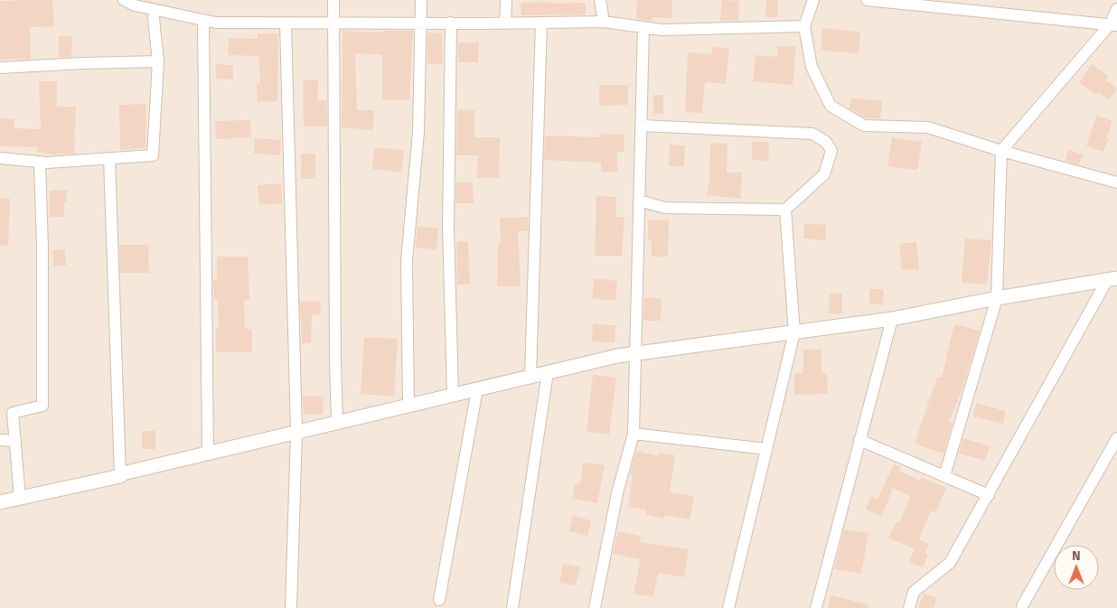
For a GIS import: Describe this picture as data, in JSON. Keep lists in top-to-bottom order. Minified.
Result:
{"north":"top"}
